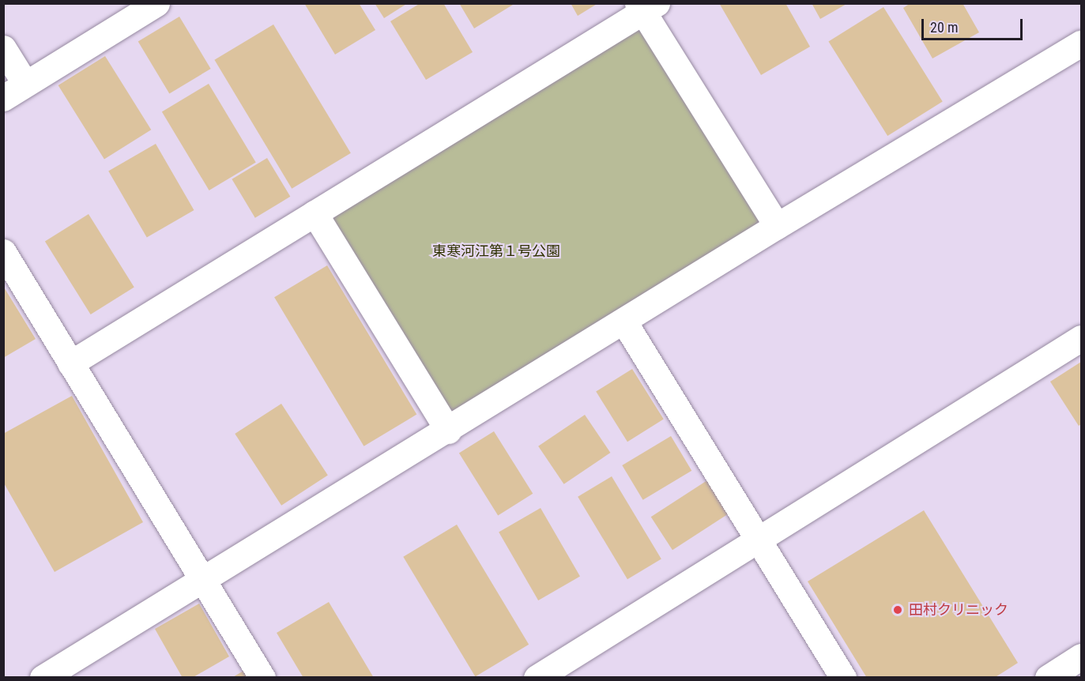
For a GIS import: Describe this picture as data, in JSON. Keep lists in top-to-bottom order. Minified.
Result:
{"parks":["東寒河江第１号公園"],"places":["田村クリニック"],"scale_bar":"20 m"}
